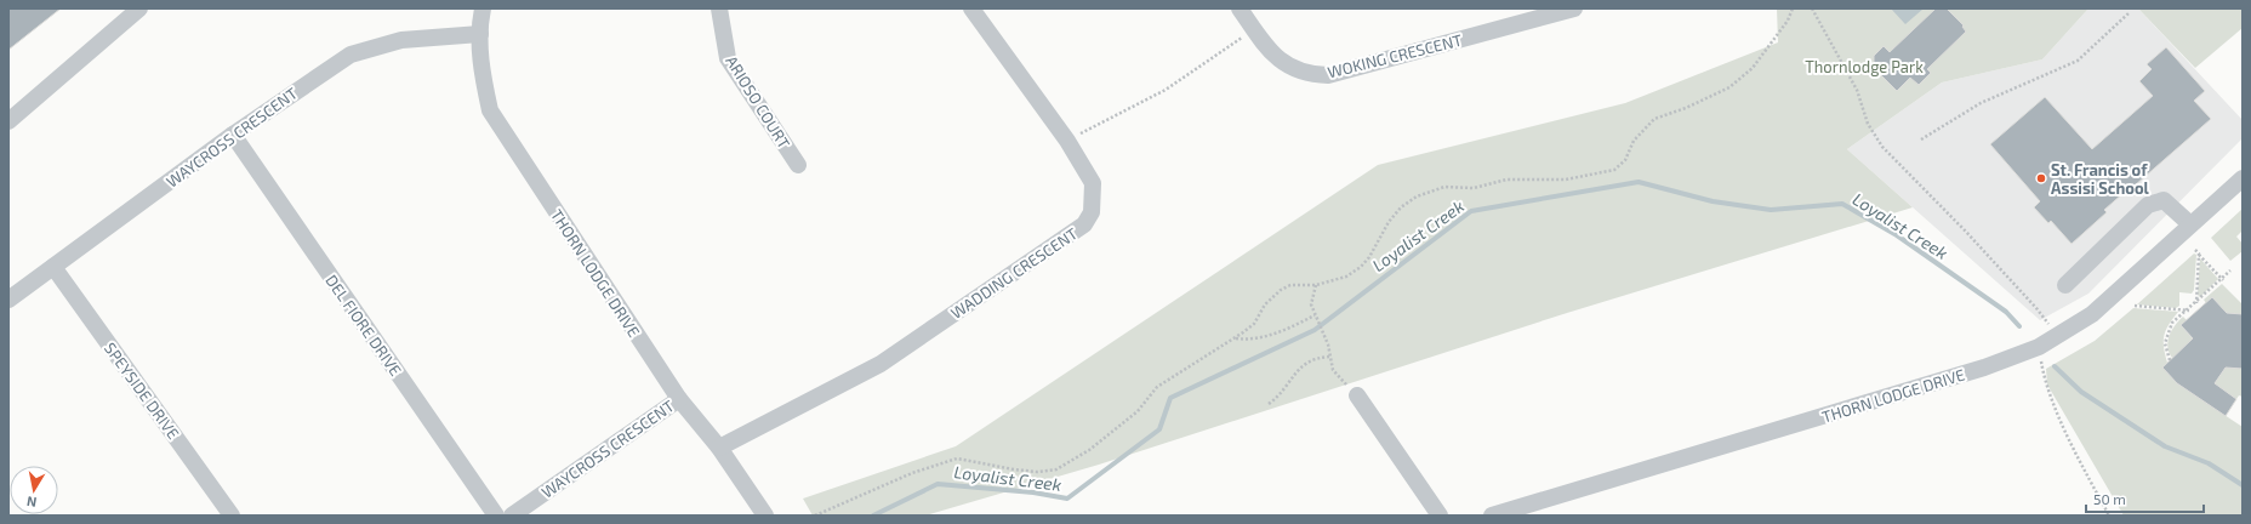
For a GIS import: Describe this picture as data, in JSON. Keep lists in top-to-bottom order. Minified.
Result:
{"streets":{"street":["WOKING CRESCENT","ARIOSO COURT","WAYCROSS CRESCENT","THORN LODGE DRIVE","WADDING CRESCENT","DEL FIORE DRIVE","SPEYSIDE DRIVE"]},"crossings":[["WAYCROSS CRESCENT","THORN LODGE DRIVE"],["WAYCROSS CRESCENT","DEL FIORE DRIVE"],["WAYCROSS CRESCENT","SPEYSIDE DRIVE"],["THORN LODGE DRIVE","WADDING CRESCENT"]],"water":["Loyalist Creek"],"parks":["Thornlodge Park"],"places":["St. Francis of Assisi School"],"scale_bar":"50 m","north":"bottom"}
